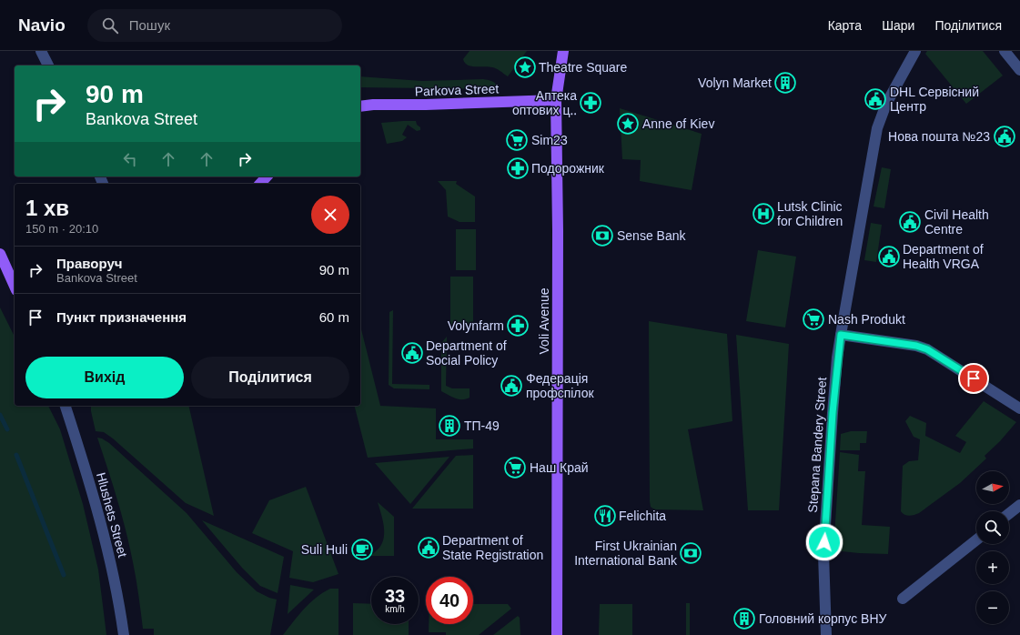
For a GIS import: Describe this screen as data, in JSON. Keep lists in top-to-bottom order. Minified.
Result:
{"streets":{"main road":["Parkova Street","Voli Avenue"],"street":["Stepana Bandery Street","Hlushets Street"]},"crossings":[["Parkova Street","Voli Avenue"]],"places":{"place":["Theatre Square","Anne of Kiev"],"building":["Volyn Market","ТП-49","Головний корпус ВНУ"],"public building":["DHL Сервісний Центр","Нова пошта №23","Civil Health Centre","Department of Health VRGA","Department of Social Policy","Федерація профспілок","Department of State Registration"],"pharmacy":["Аптека оптових ц‥","Подорожник","Volynfarm"],"supermarket":["Sim23","Nash Produkt","Наш Край"],"hospital":["Lutsk Clinic for Children"],"bank":["Sense Bank","First Ukrainian International Bank"],"restaurant":["Felichita"],"cafe":["Suli Huli"]},"north":"right","page":{"header":"Navio","search":"Пошук","nav":["Карта","Шари","Поділитися"],"turn":["90 m","Bankova Street"],"heading":["1 хв","150 m · 20:10"],"list":[{"name":"Праворуч","note":"Bankova Street","value":"90 m"},{"name":"Пункт призначення","value":"60 m"}],"buttons":["Вихід","Поділитися"],"map_buttons":["+","−"],"speed":"33 km/h","limit":"40"}}
